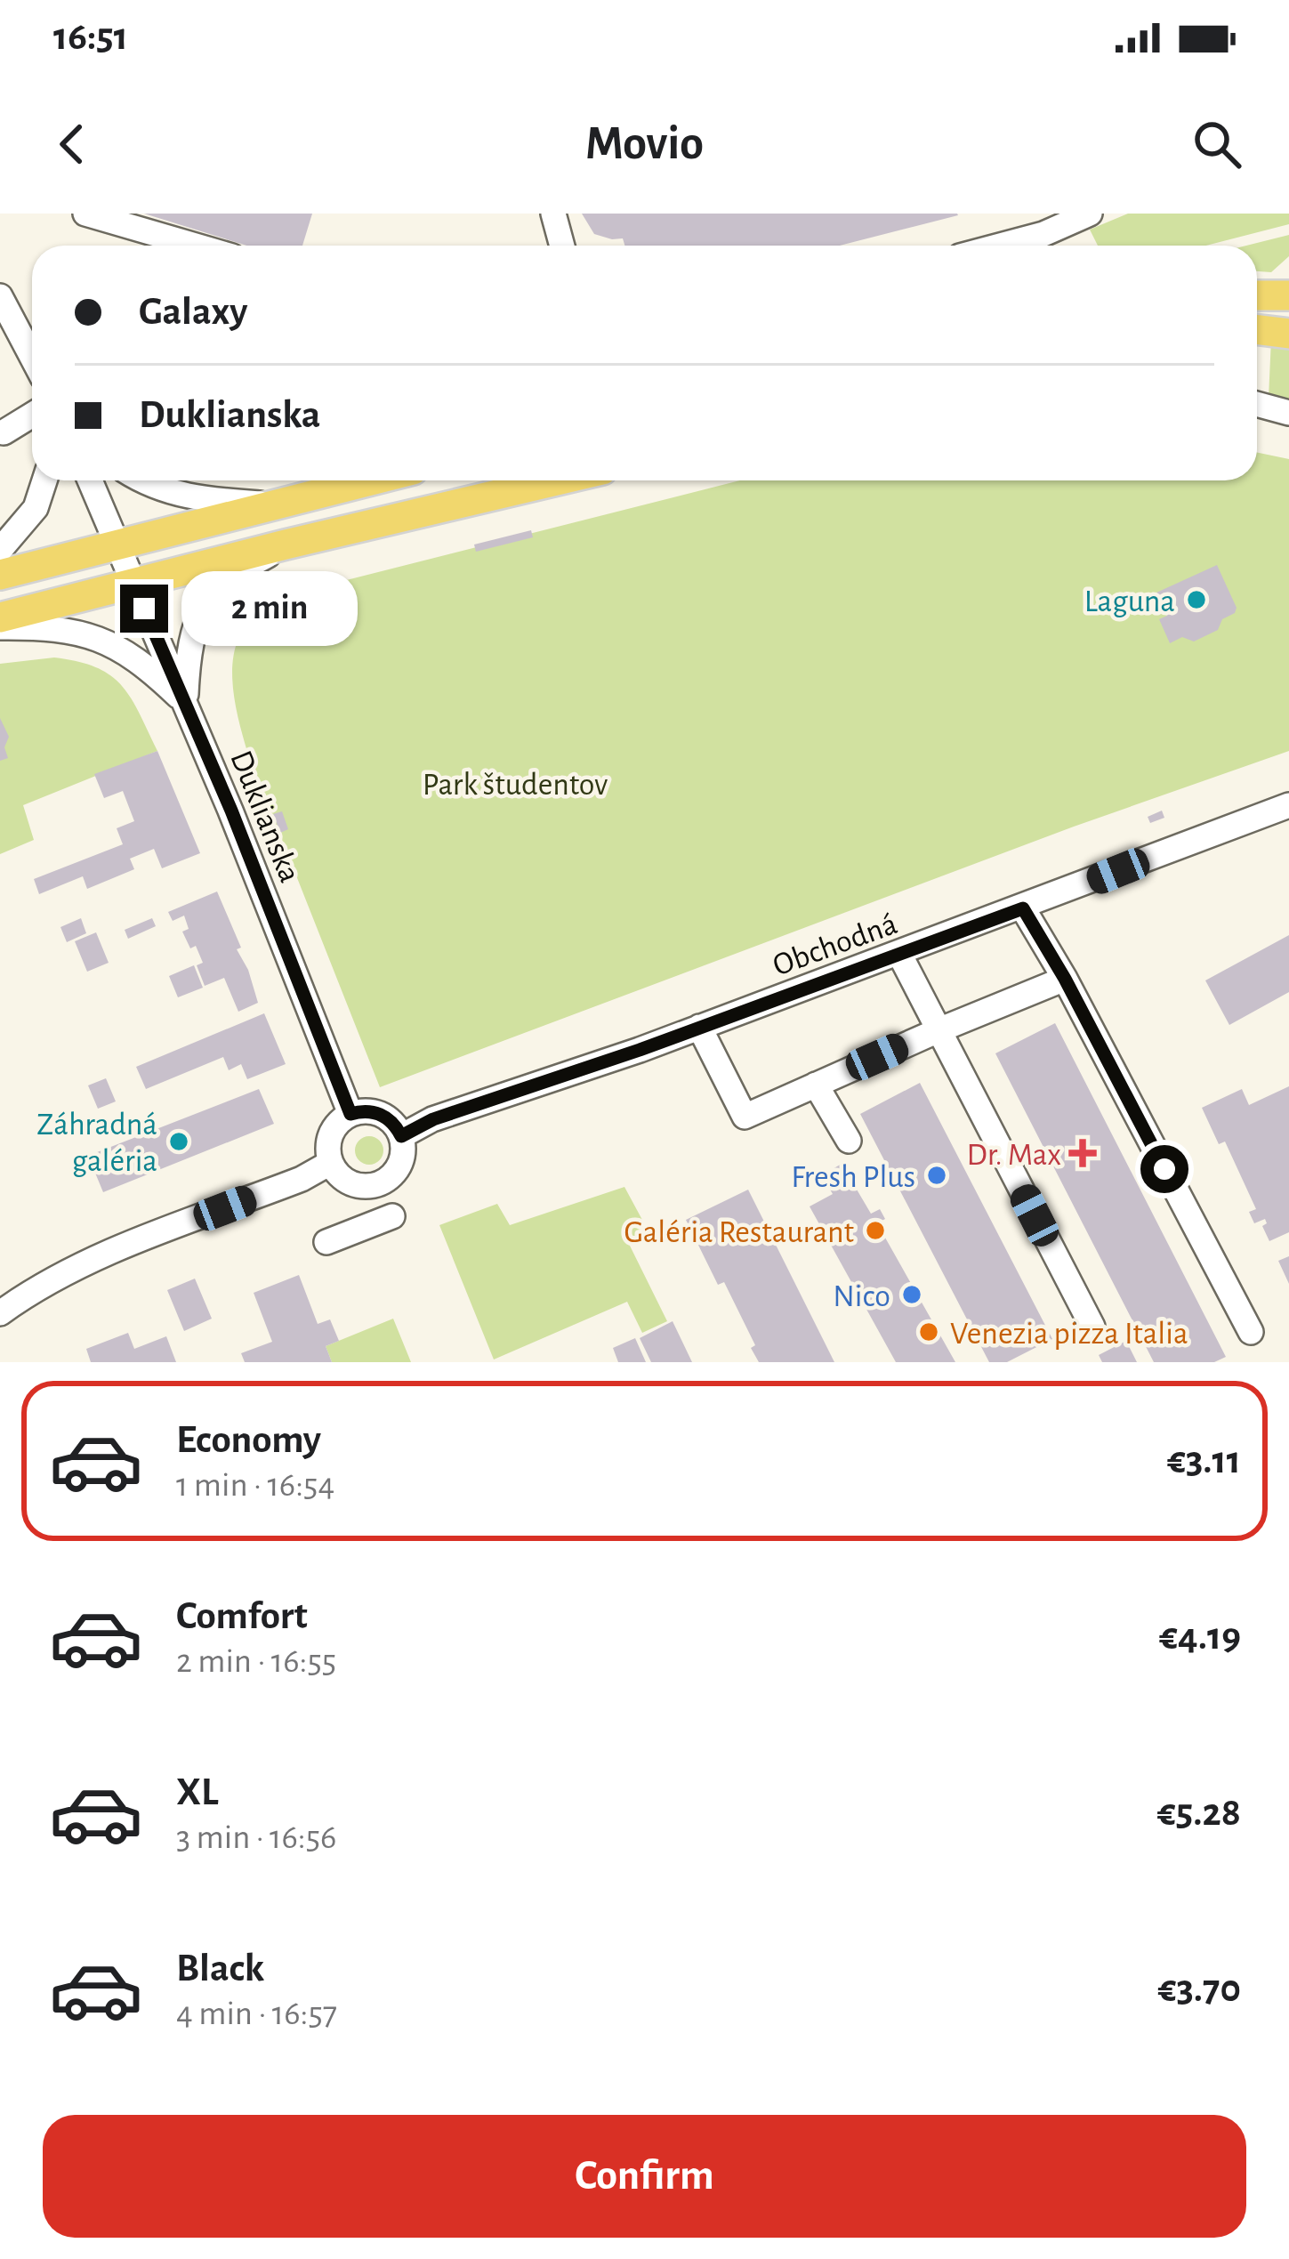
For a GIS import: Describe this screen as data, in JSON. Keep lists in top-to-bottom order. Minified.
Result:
{"streets":{"street":["Duklianska","Obchodná"]},"crossings":[["Duklianska","Obchodná"]],"parks":["Park študentov"],"places":{"other":["Laguna","Záhradná galéria","Fresh Plus","Galéria Restaurant","Nico","Venezia pizza Italia"],"health":["Dr. Max"]},"page":{"status":"16:51","header":"Movio","banner":["Galaxy","Duklianska"],"bubble":"2 min","list":[{"name":"Economy","note":"1 min · 16:54","value":"€3.11"},{"name":"Comfort","note":"2 min · 16:55","value":"€4.19"},{"name":"XL","note":"3 min · 16:56","value":"€5.28"},{"name":"Black","note":"4 min · 16:57","value":"€3.70"}],"buttons":"Confirm"}}
